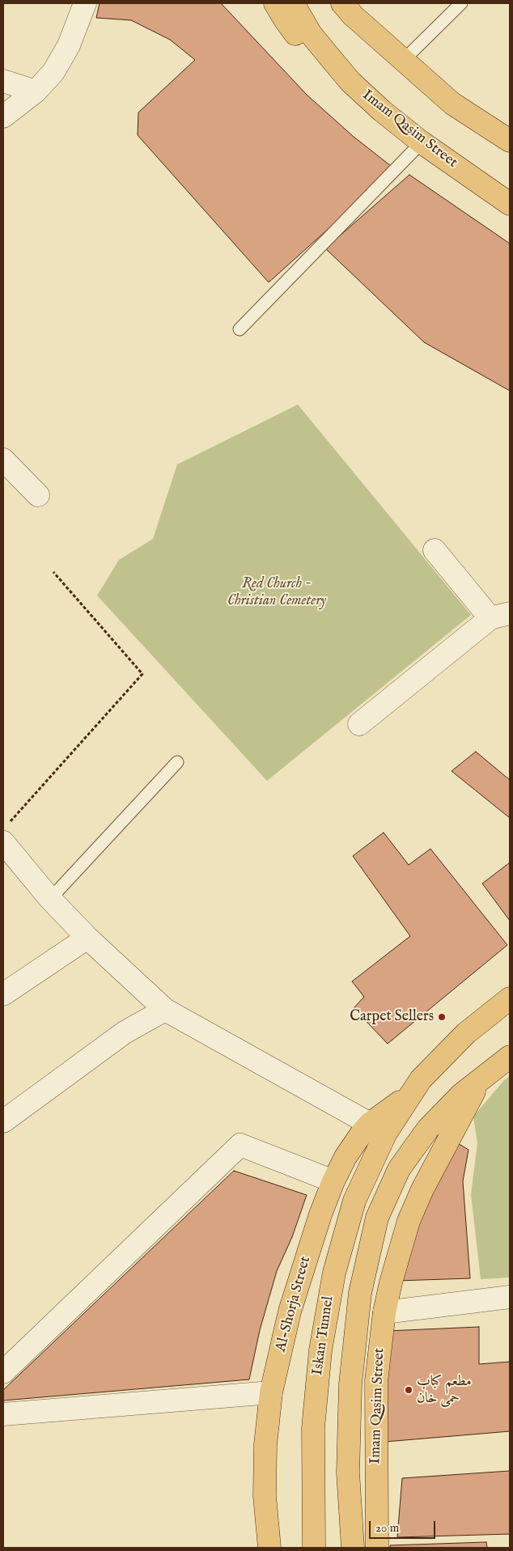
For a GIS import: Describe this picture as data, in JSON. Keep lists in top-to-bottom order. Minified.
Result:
{"streets":{"main road":["Imam Qasim Street","Al-Shorja Street","Iskan Tunnel"]},"crossings":[["Al-Shorja Street","Iskan Tunnel"]],"parks":["Red Church - Christian Cemetery"],"places":["Carpet Sellers","مطعم كباب حمى خان"],"scale_bar":"20 m"}
